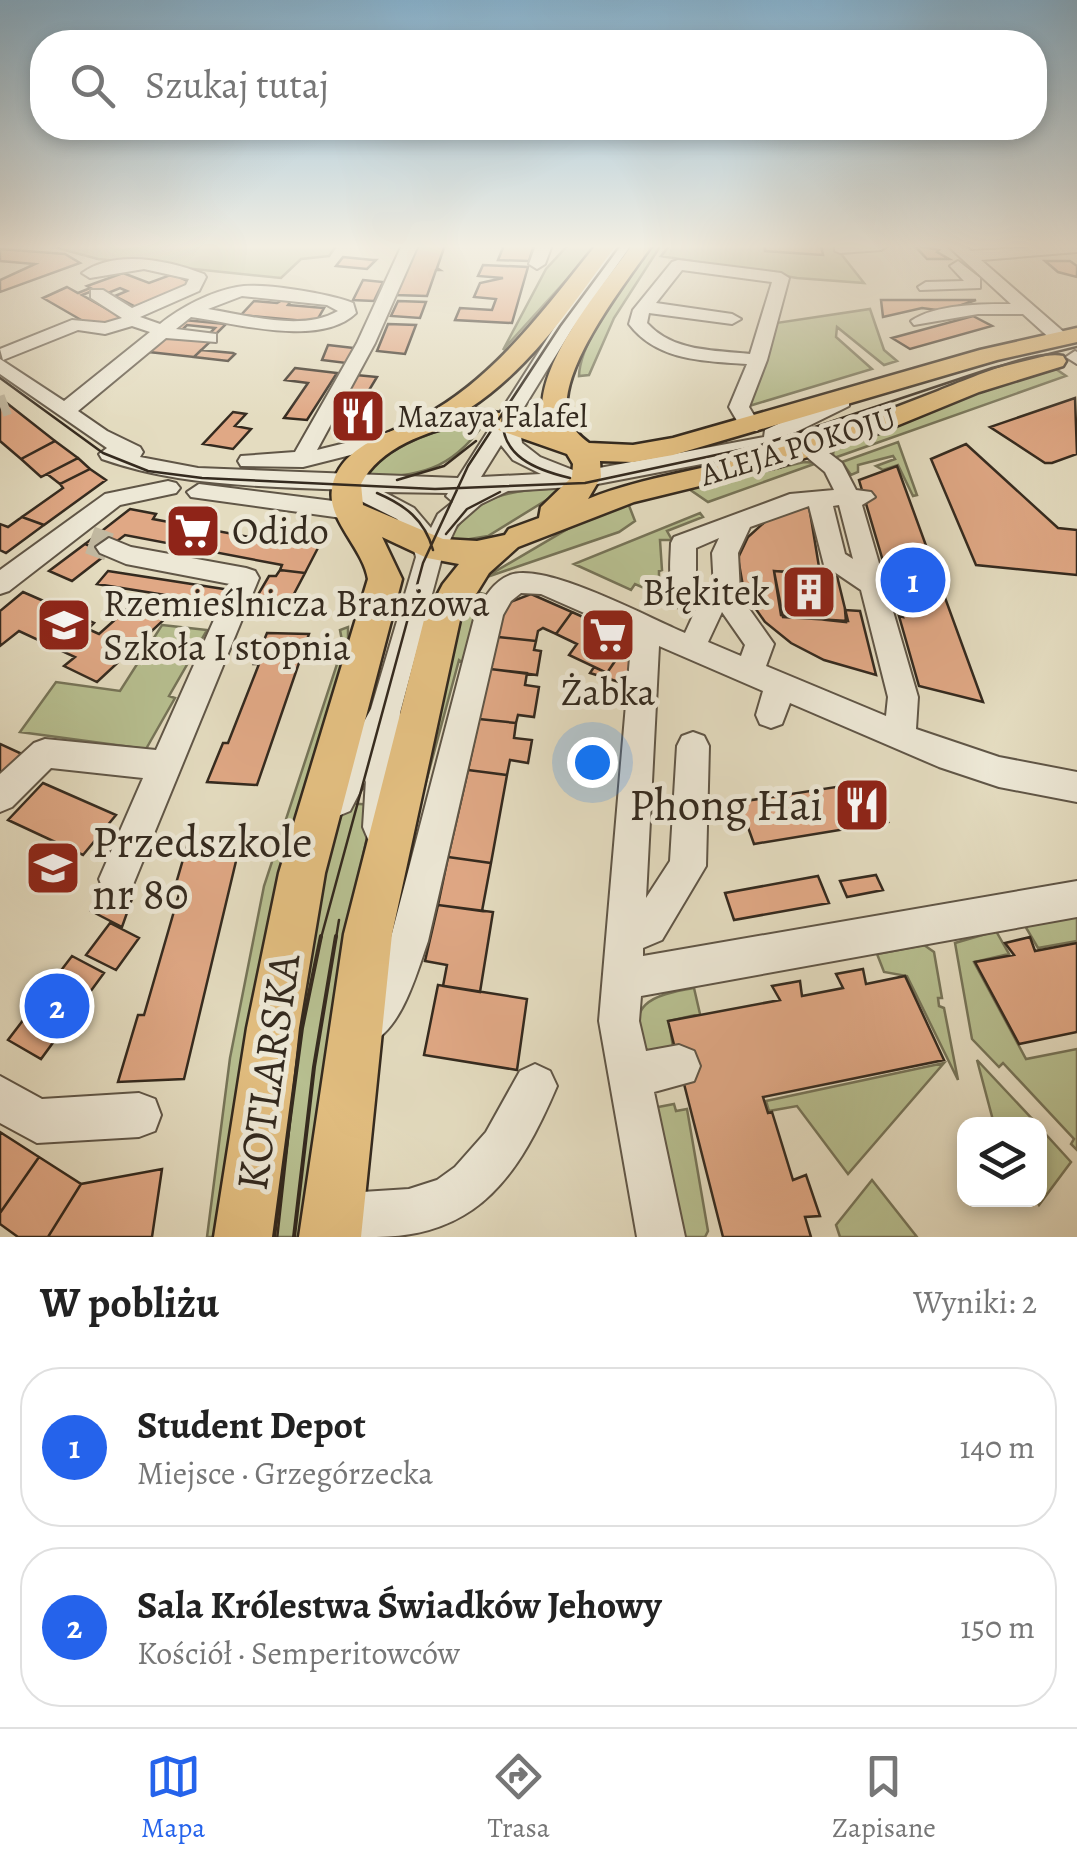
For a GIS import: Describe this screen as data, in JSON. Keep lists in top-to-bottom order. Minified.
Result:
{"streets":{"main road":["ALEJA POKOJU","KOTLARSKA"]},"crossings":[["ALEJA POKOJU","KOTLARSKA"]],"places":{"restaurant":["Mazaya Falafel","Phong Hai"],"supermarket":["Odido","Żabka"],"building":["Błękitek"],"school or university":["Rzemieślnicza Branżowa Szkoła I stopnia","Przedszkole nr 80"]},"page":{"search":"Szukaj tutaj","pins":["1","2"],"heading":["W pobliżu","Wyniki: 2"],"list":[{"mark":"1","name":"Student Depot","note":"Miejsce · Grzegórzecka","value":"140 m"},{"mark":"2","name":"Sala Królestwa Świadków Jehowy","note":"Kościół · Semperitowców","value":"150 m"}],"nav":["Mapa","Trasa","Zapisane"]}}
